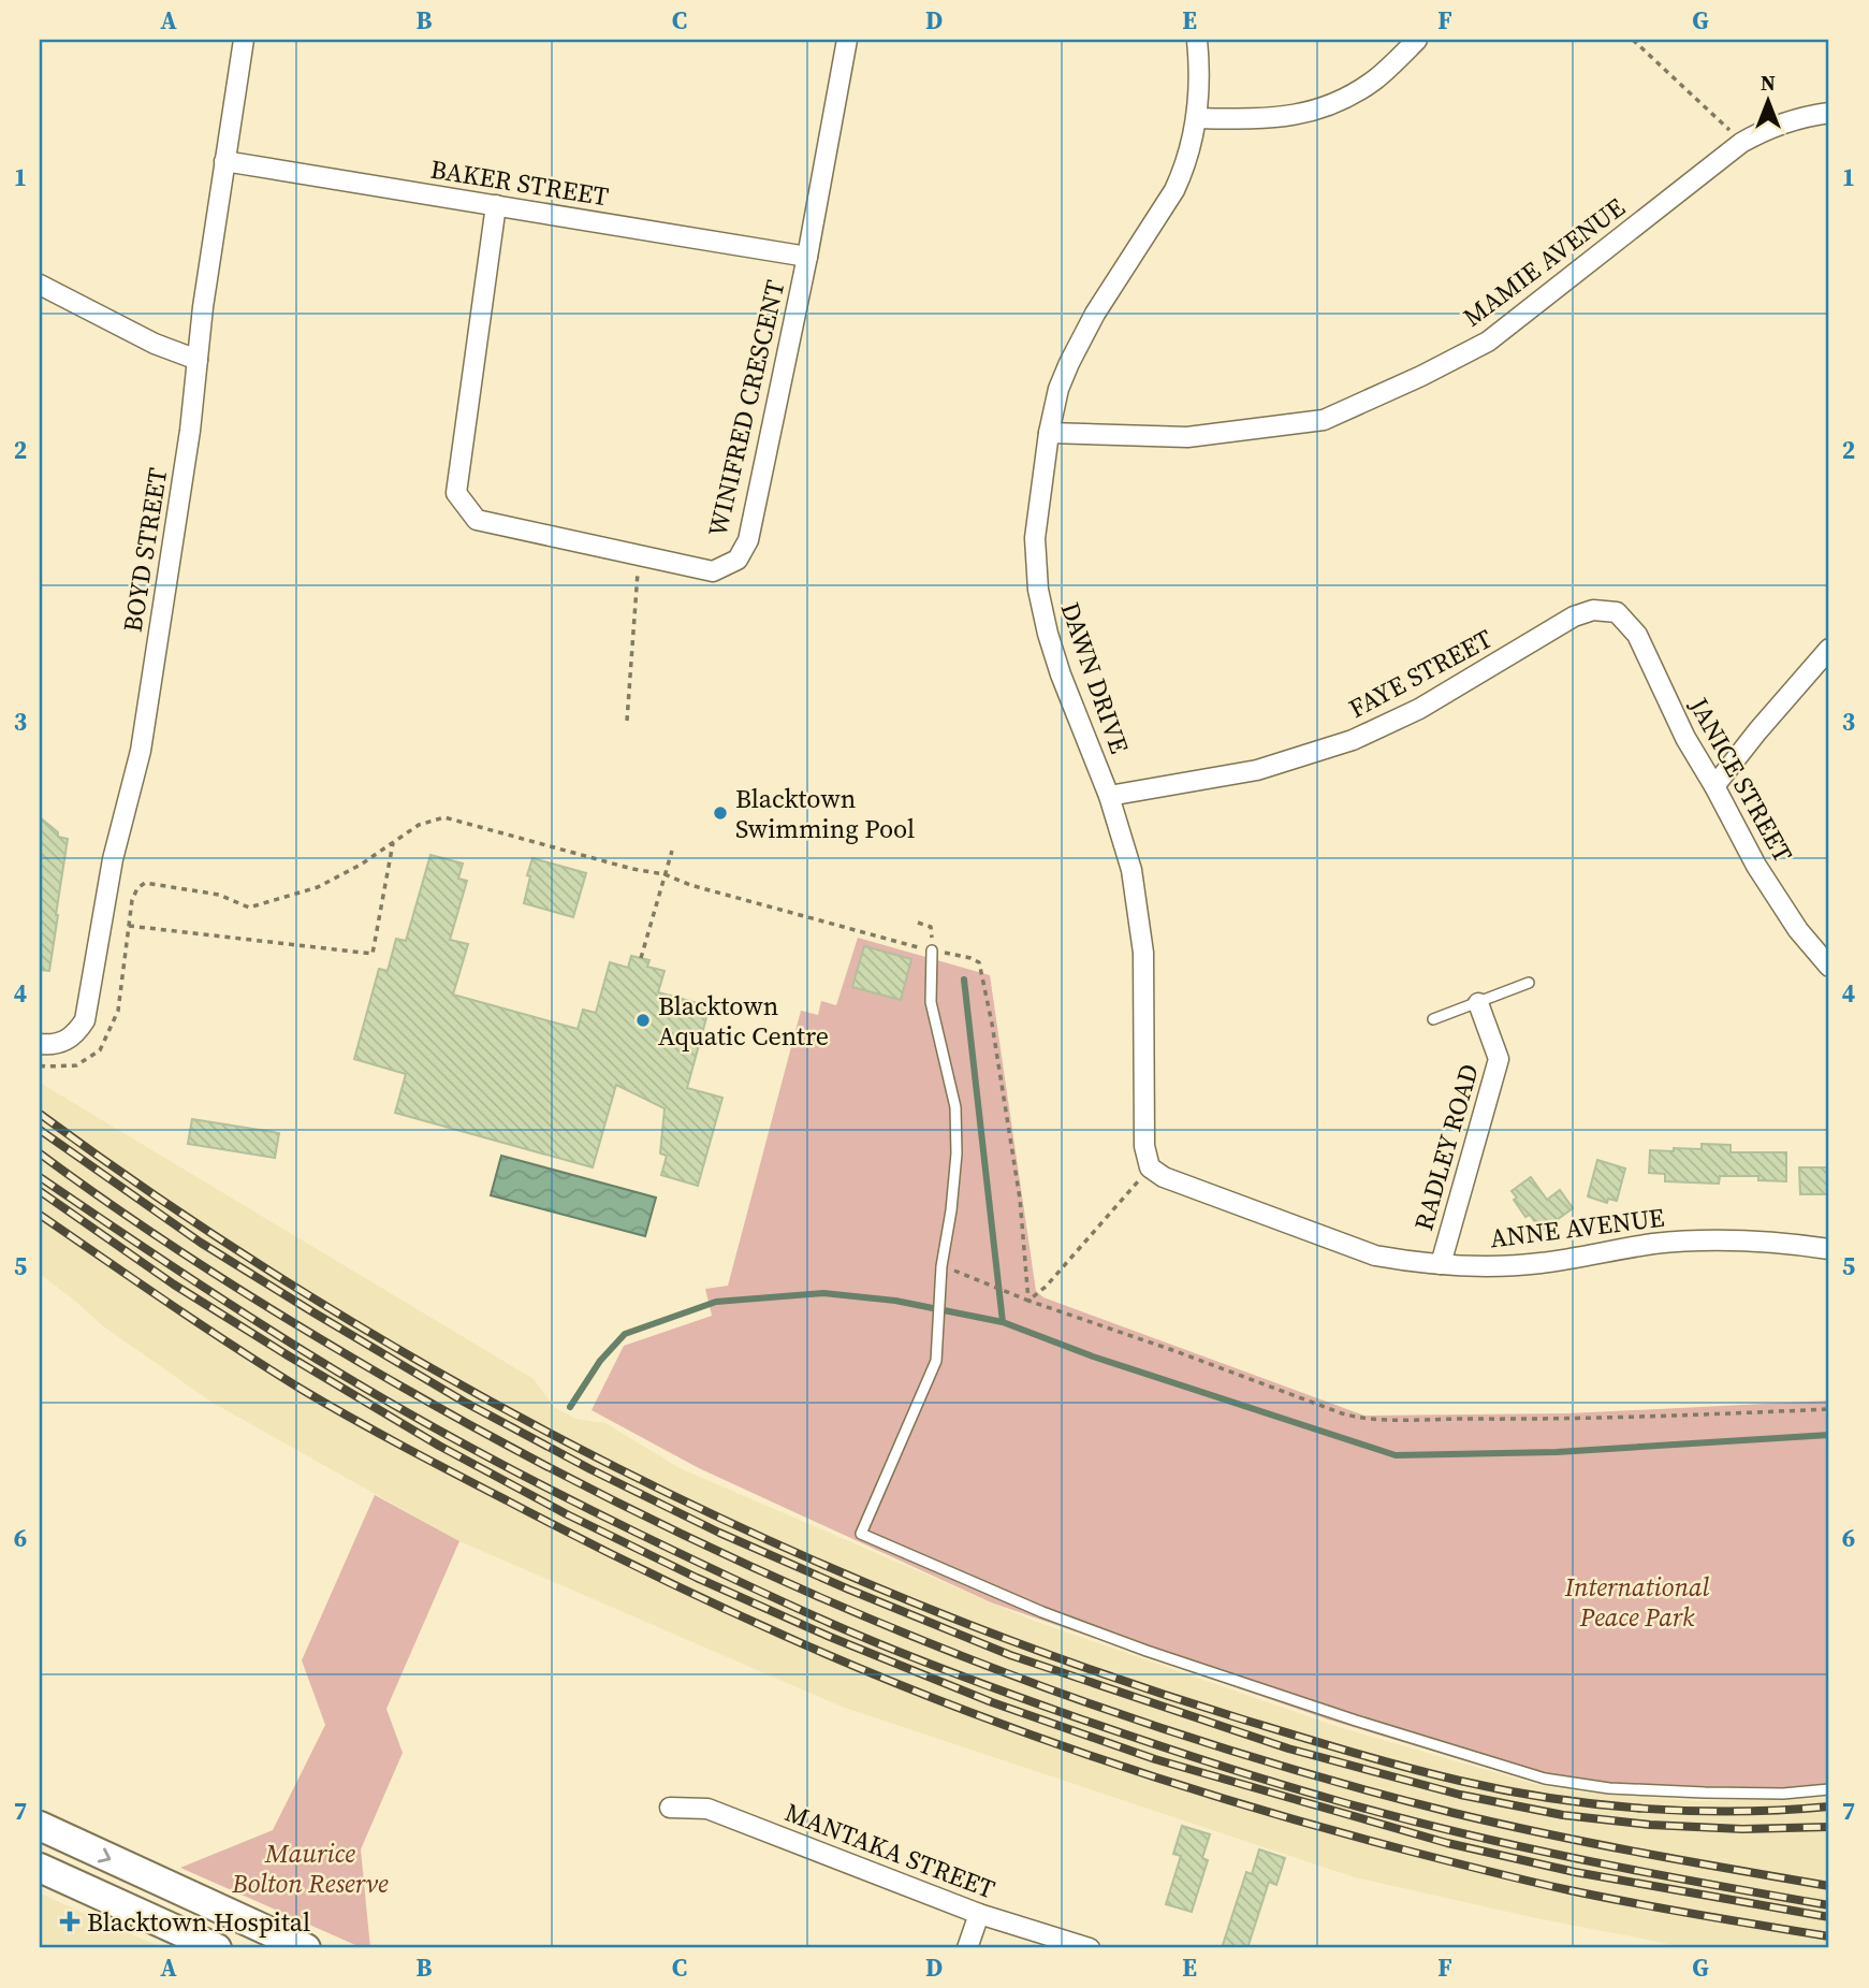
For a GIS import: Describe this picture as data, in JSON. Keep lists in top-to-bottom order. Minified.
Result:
{"streets":{"street":["BAKER STREET","MAMIE AVENUE","WINIFRED CRESCENT","BOYD STREET","FAYE STREET","DAWN DRIVE","JANICE STREET","RADLEY ROAD","ANNE AVENUE","MANTAKA STREET"]},"crossings":[["BAKER STREET","WINIFRED CRESCENT"],["BAKER STREET","BOYD STREET"],["MAMIE AVENUE","DAWN DRIVE"],["FAYE STREET","DAWN DRIVE"],["FAYE STREET","JANICE STREET"],["DAWN DRIVE","ANNE AVENUE"],["RADLEY ROAD","ANNE AVENUE"]],"parks":["International Peace Park","Maurice Bolton Reserve"],"places":{"other":["Blacktown Swimming Pool","Blacktown Aquatic Centre"],"health":["Blacktown Hospital"]},"north":"top","grid":{"columns":["A","B","C","D","E","F","G"],"rows":["1","2","3","4","5","6","7"]}}
